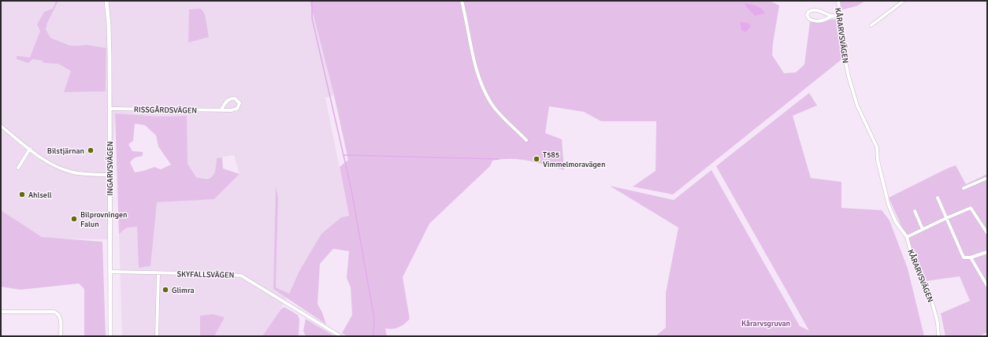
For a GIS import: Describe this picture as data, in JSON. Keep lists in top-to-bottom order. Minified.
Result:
{"streets":{"street":["KÅRARVSVÄGEN","RISSGÅRDSVÄGEN","INGARVSVÄGEN","SKYFALLSVÄGEN"]},"crossings":[["RISSGÅRDSVÄGEN","INGARVSVÄGEN"],["INGARVSVÄGEN","SKYFALLSVÄGEN"]],"parks":["Kårarvsgruvan"],"places":["Bilstjärnan","T585 Vimmelmoravägen","Ahlsell","Bilprovningen Falun","Glimra"]}
